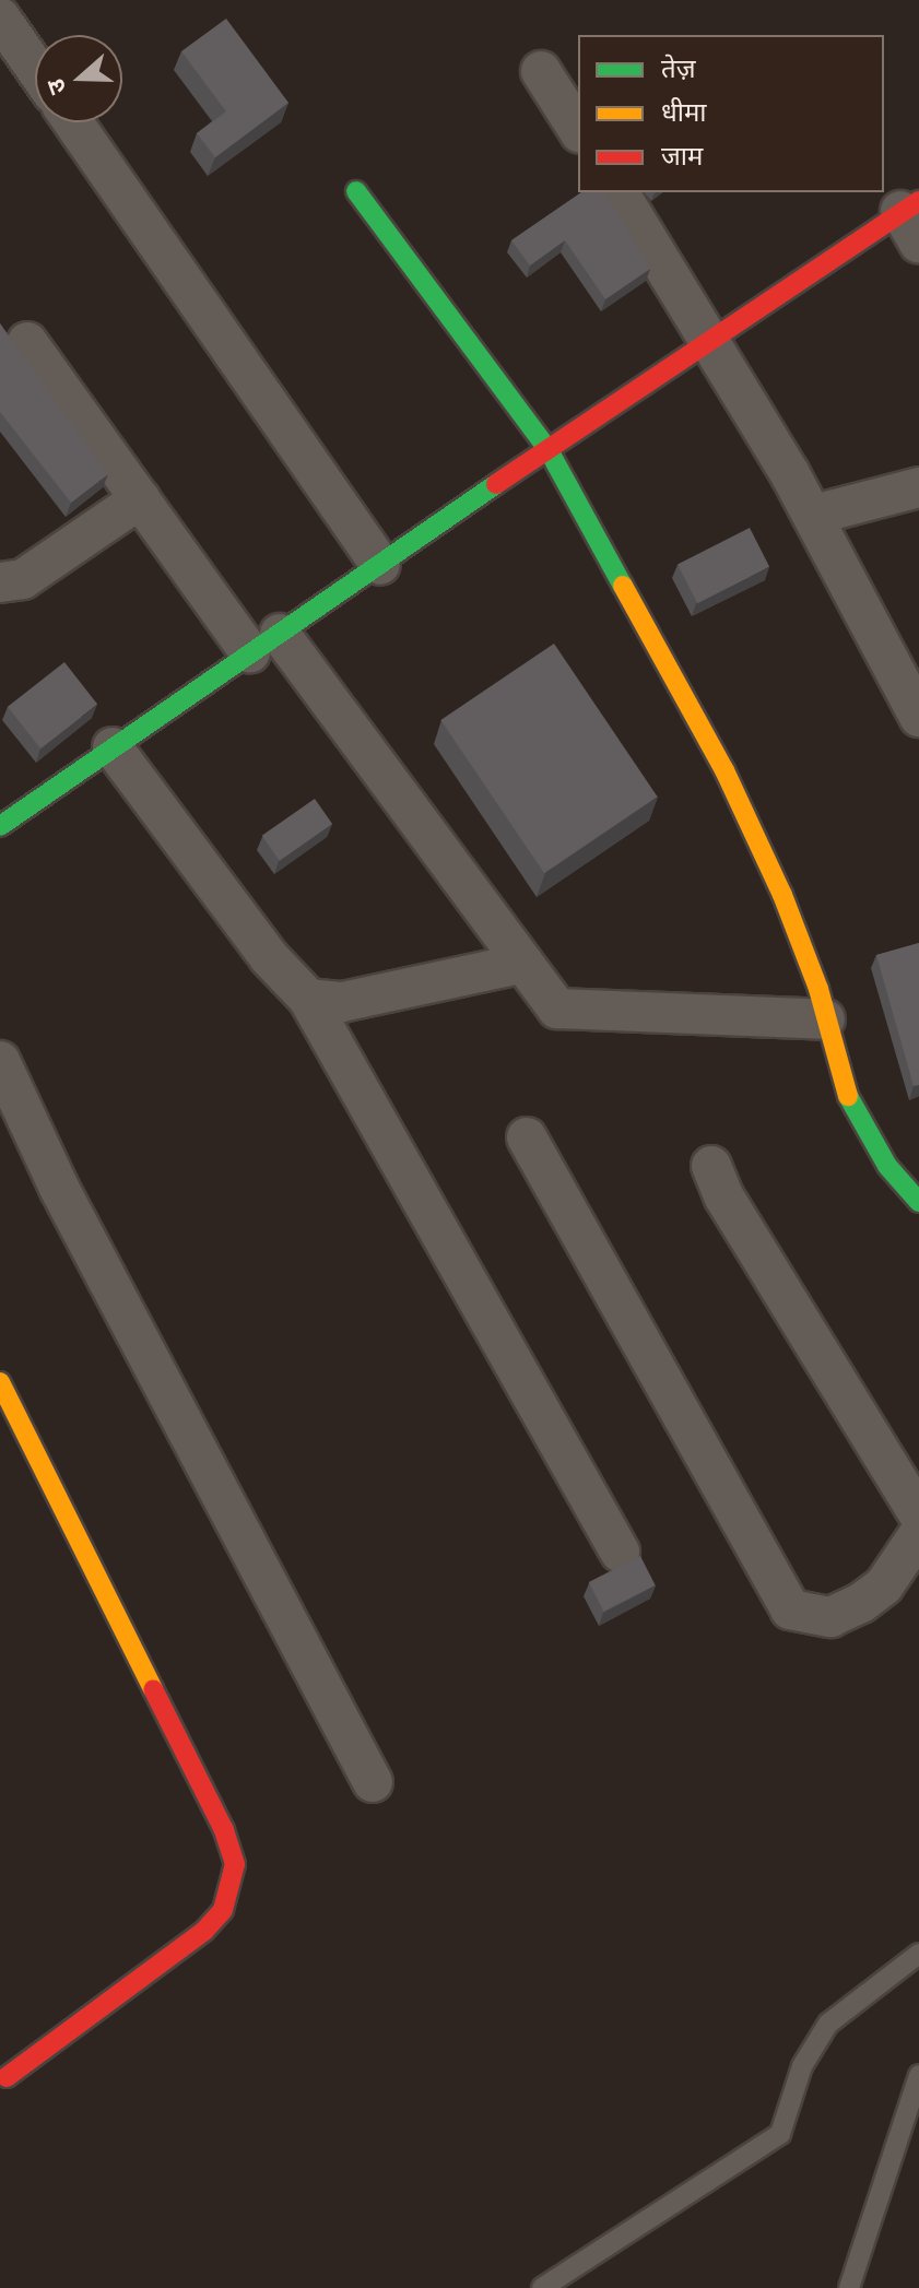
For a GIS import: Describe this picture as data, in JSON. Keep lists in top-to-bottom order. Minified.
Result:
{"legend":["तेज़","धीमा","जाम"],"north":"left"}
